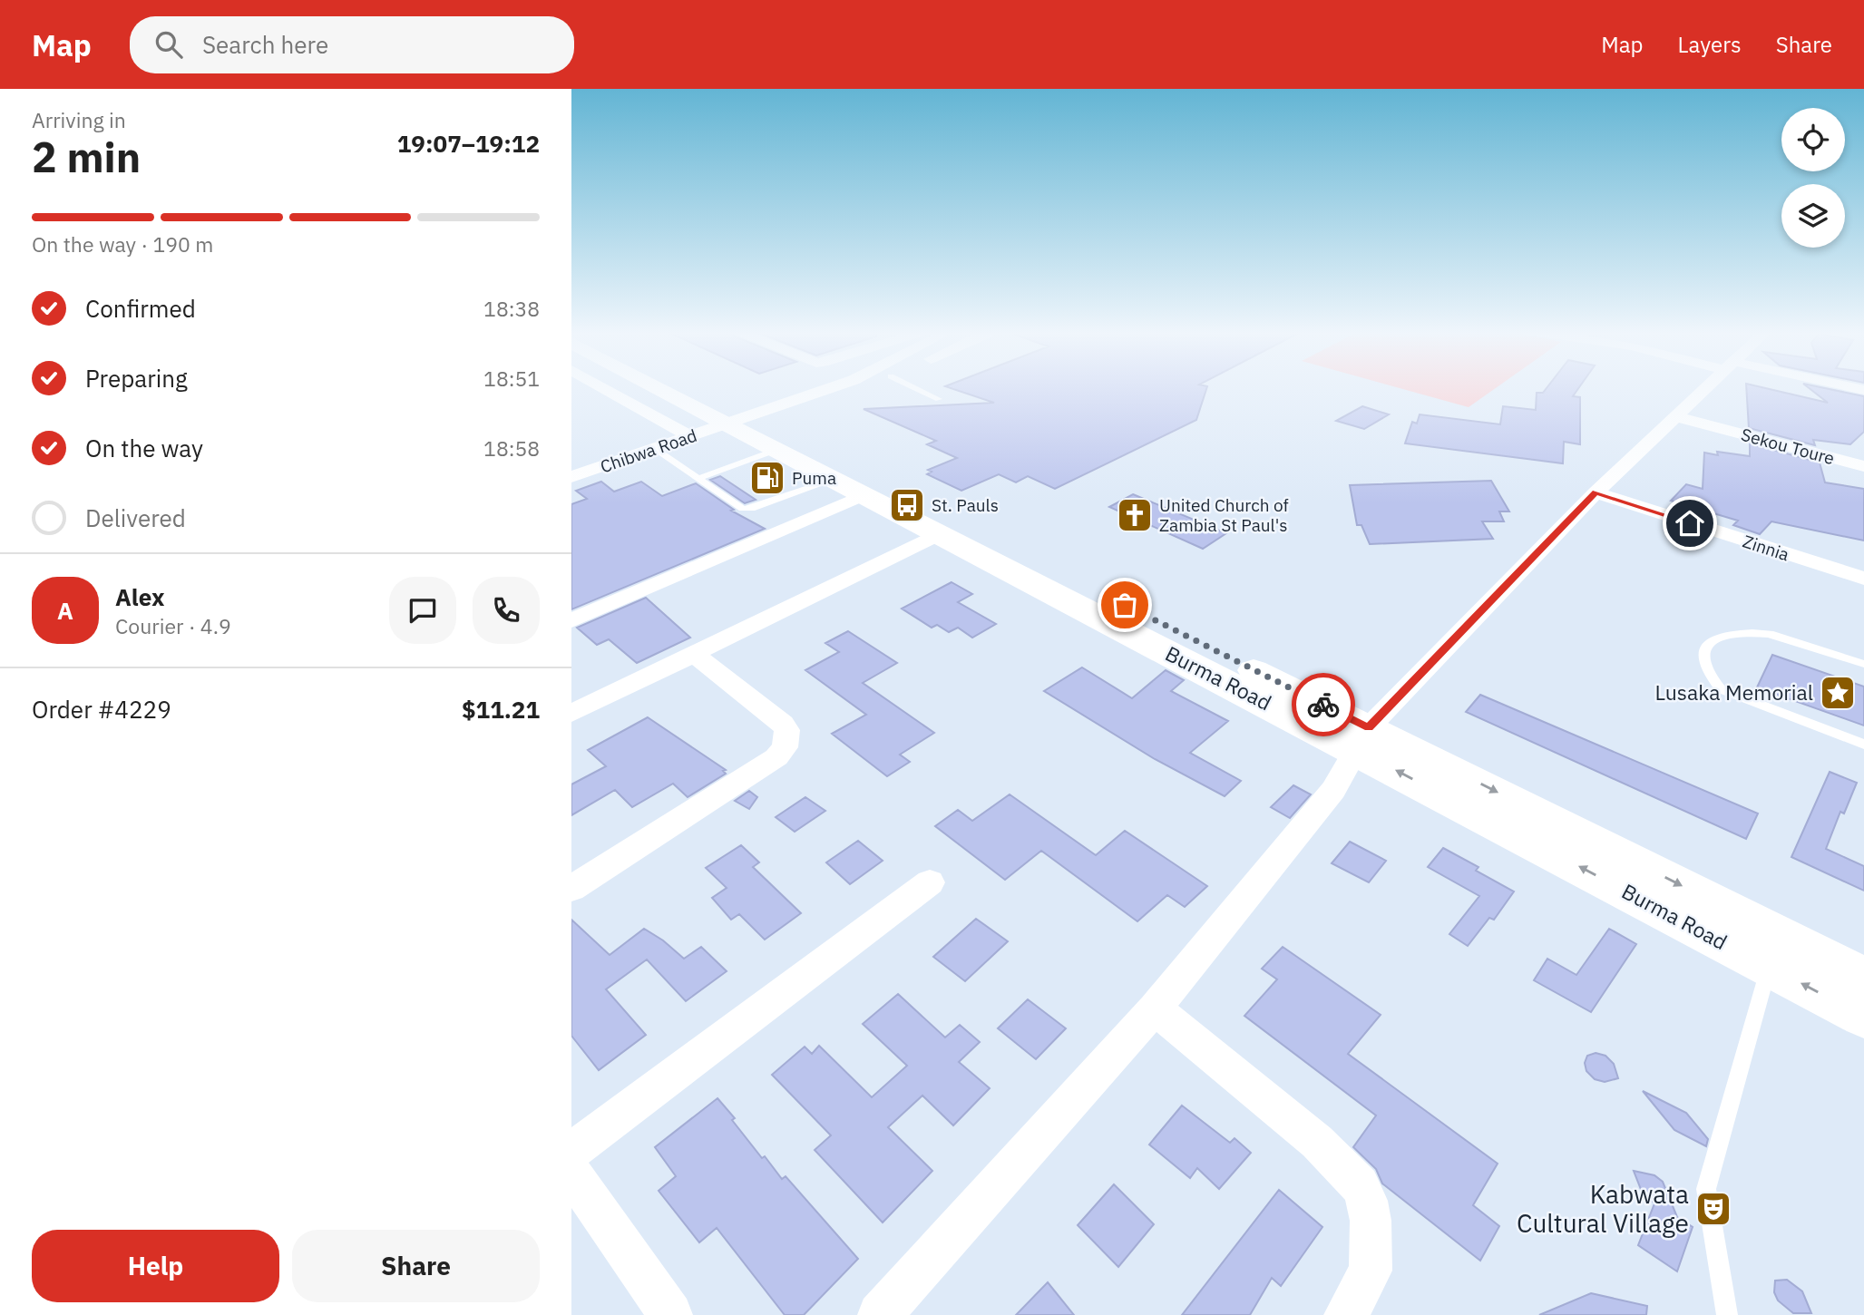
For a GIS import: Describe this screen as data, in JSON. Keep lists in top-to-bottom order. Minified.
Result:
{"streets":{"main road":["Burma Road"],"street":["Sekou Toure","Chibwa Road","Zinnia"]},"crossings":[["Chibwa Road","Burma Road"]],"places":{"fuel station":["Puma"],"bus stop":["St. Pauls"],"church":["United Church of Zambia St Paul's"],"place":["Lusaka Memorial"],"theatre":["Kabwata Cultural Village"]},"page":{"header":"Map","search":"Search here","nav":["Map","Layers","Share"],"heading":["2 min","Arriving in","19:07–19:12"],"panel":["Alex","Courier · 4.9","Order #4229","$11.21"],"bar":"On the way · 190 m","list":[["Confirmed","18:38"],["Preparing","18:51"],["On the way","18:58"],"Delivered"],"round":"A","buttons":["Help","Share"]}}
